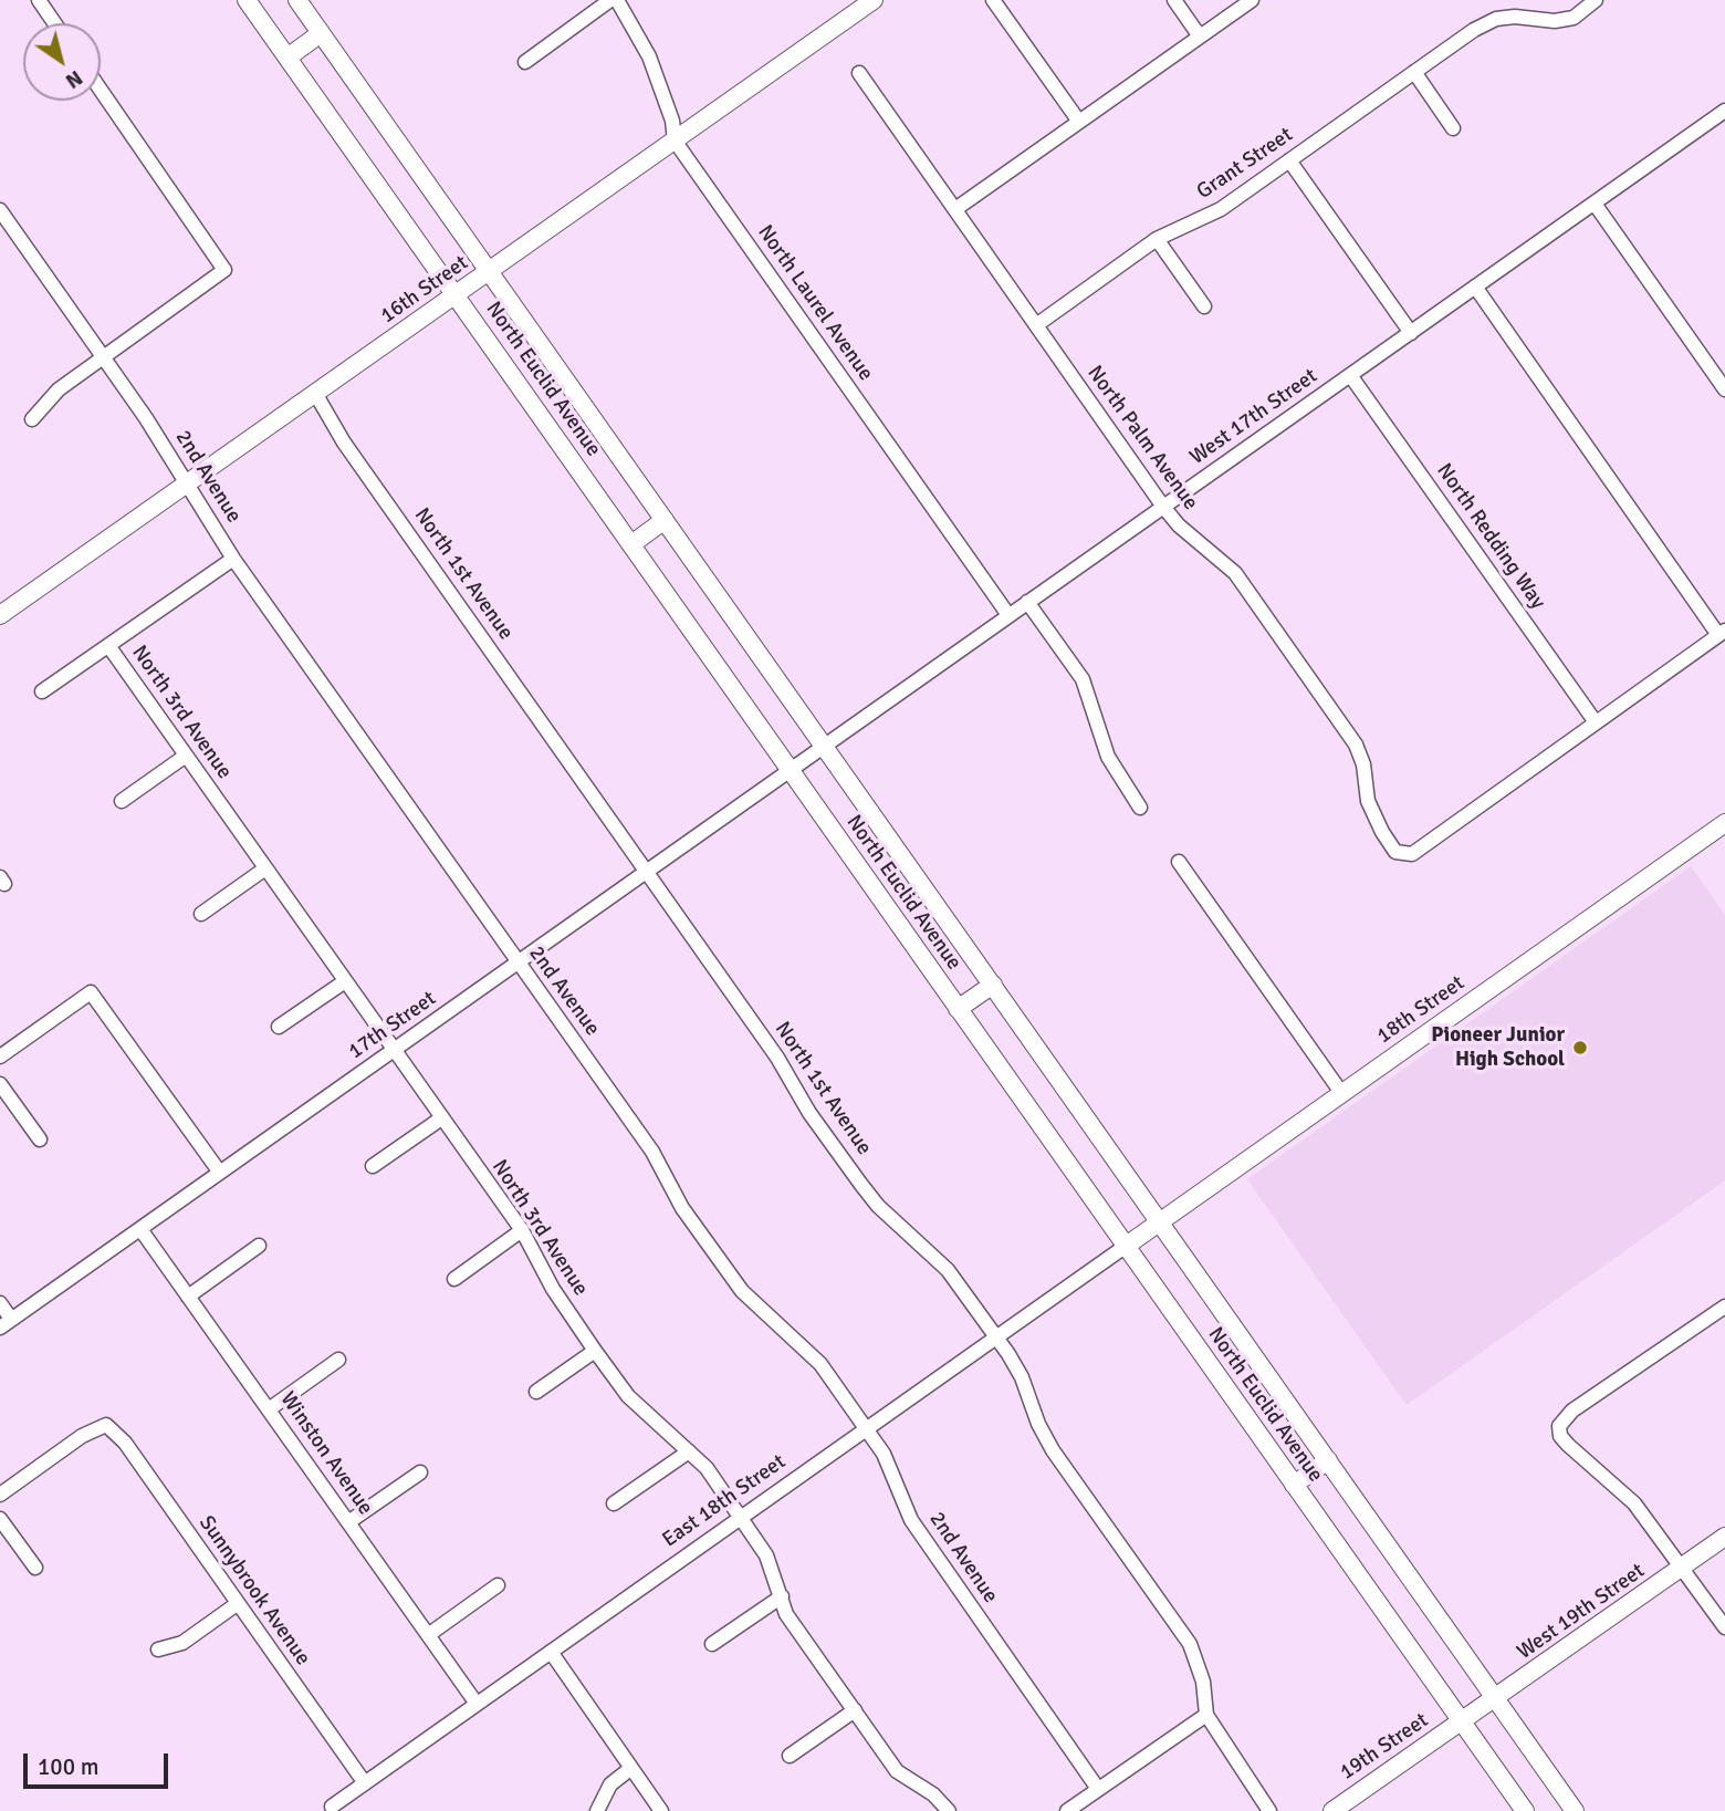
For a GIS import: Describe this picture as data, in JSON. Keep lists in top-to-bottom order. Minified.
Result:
{"streets":{"main road":["16th Street","North Euclid Avenue","18th Street","East 18th Street","West 19th Street","19th Street"],"street":["Grant Street","North Laurel Avenue","West 17th Street","North Palm Avenue","2nd Avenue","North Redding Way","North 1st Avenue","North 3rd Avenue","17th Street","Winston Avenue","Sunnybrook Avenue"]},"crossings":[["Grant Street","North Palm Avenue"],["16th Street","North Laurel Avenue"],["16th Street","North Euclid Avenue"],["16th Street","2nd Avenue"],["16th Street","North 1st Avenue"],["North Laurel Avenue","West 17th Street"],["North Euclid Avenue","West 17th Street"],["North Euclid Avenue","18th Street"],["North Euclid Avenue","17th Street"],["North Euclid Avenue","East 18th Street"],["North Euclid Avenue","West 19th Street"],["North Euclid Avenue","19th Street"],["West 17th Street","North Palm Avenue"],["West 17th Street","North Redding Way"],["West 17th Street","17th Street"],["North Palm Avenue","North Redding Way"],["2nd Avenue","17th Street"],["2nd Avenue","East 18th Street"],["North 1st Avenue","17th Street"],["North 1st Avenue","East 18th Street"],["North 3rd Avenue","17th Street"],["North 3rd Avenue","East 18th Street"],["18th Street","East 18th Street"],["17th Street","Winston Avenue"],["Winston Avenue","East 18th Street"],["East 18th Street","Sunnybrook Avenue"],["West 19th Street","19th Street"]],"places":["Pioneer Junior High School"],"scale_bar":"100 m","north":"bottom right"}
